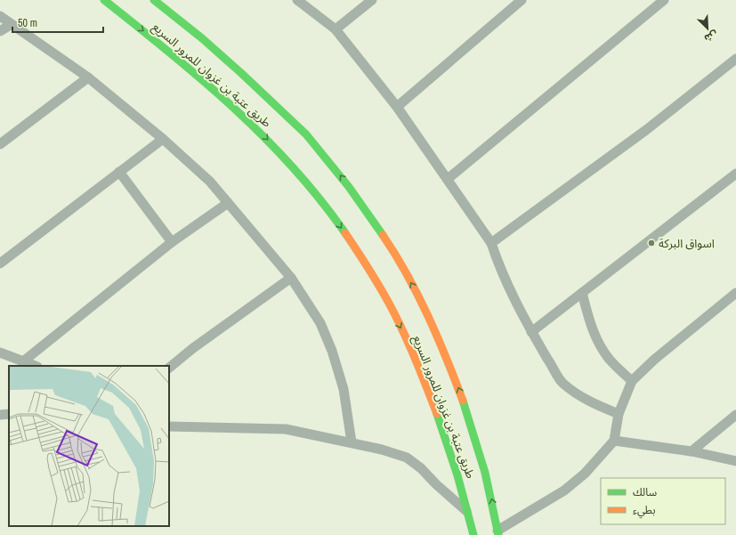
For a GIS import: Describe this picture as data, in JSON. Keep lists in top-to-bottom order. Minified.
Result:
{"streets":{"highway":["طريق عتبة بن غزوان للمرور السريع"]},"places":["اسواق البركة"],"legend":["سالك","بطيء"],"scale_bar":"50 m","north":"bottom right"}
